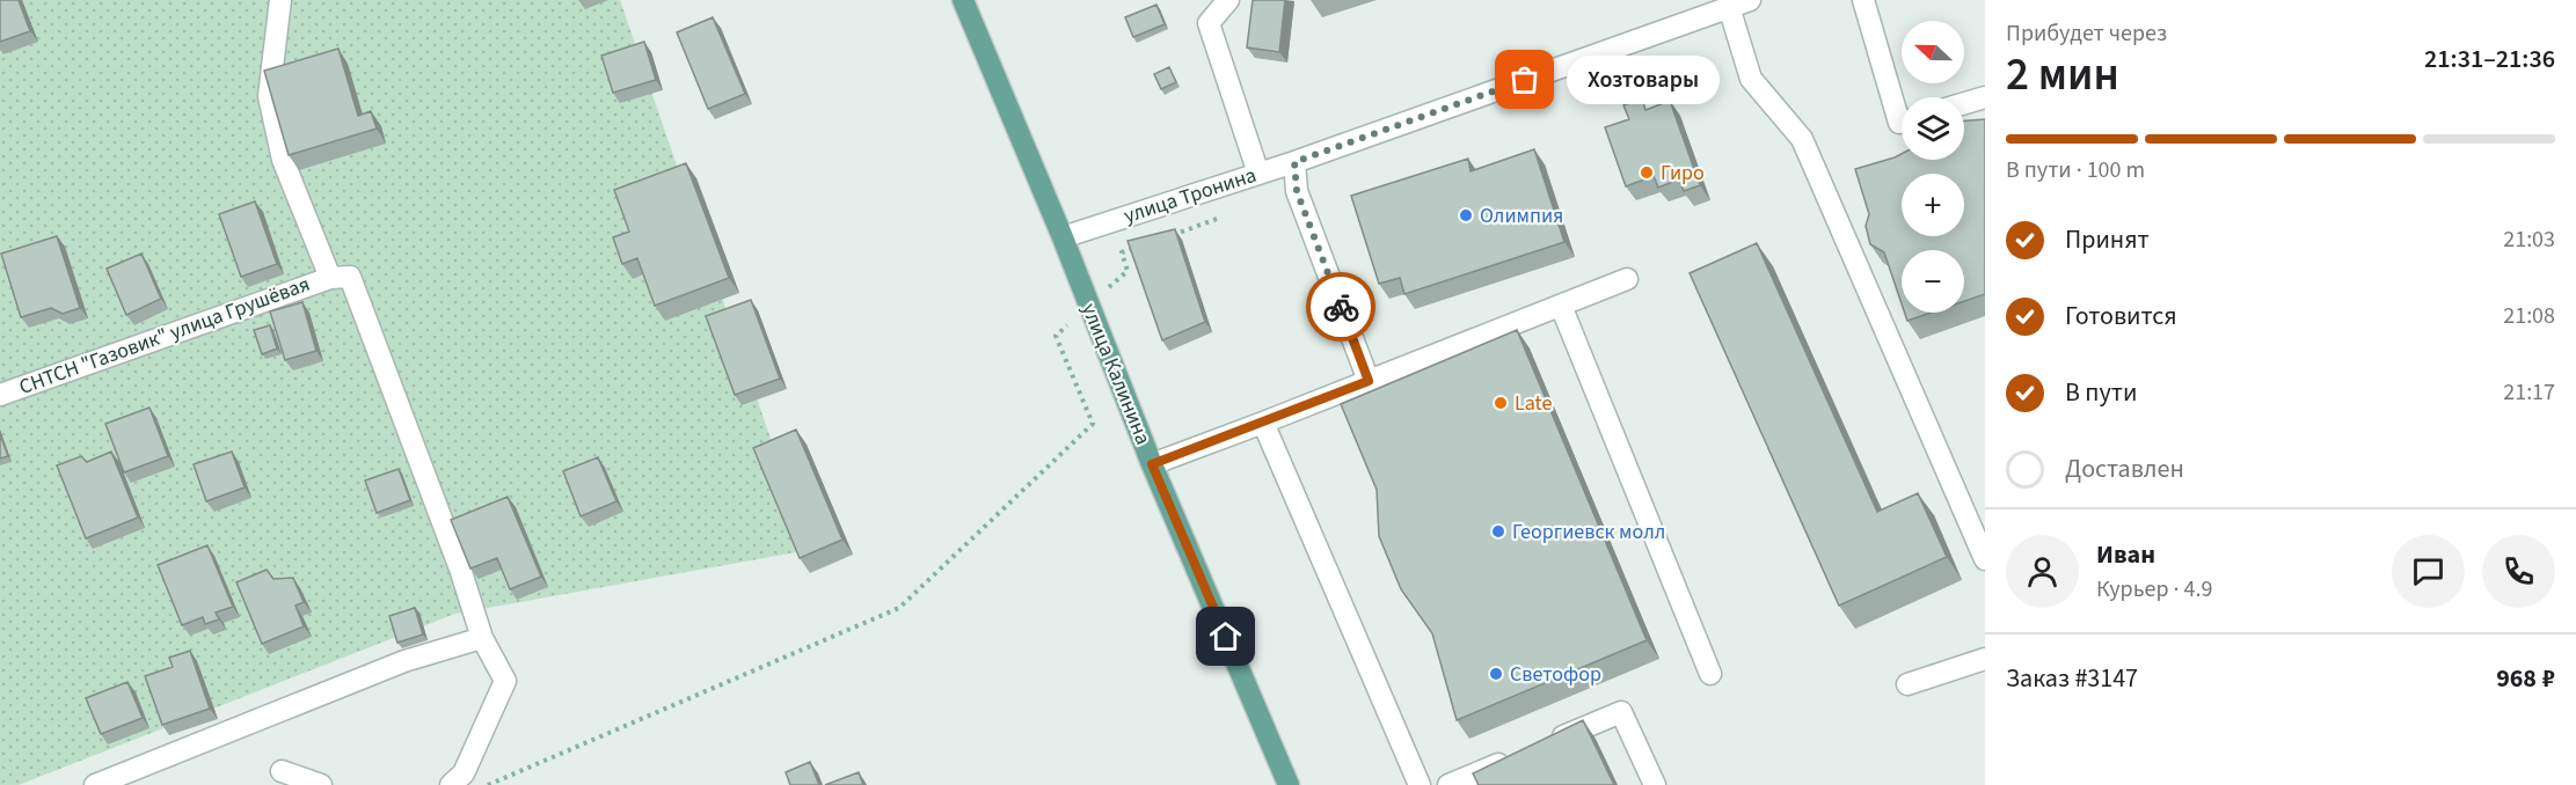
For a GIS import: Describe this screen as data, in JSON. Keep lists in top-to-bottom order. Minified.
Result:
{"streets":{"main road":["улица Калинина"],"street":["улица Тронина","СНТСН \"Газовик\" улица Грушёвая"]},"crossings":[["улица Тронина","улица Калинина"]],"places":["Хозтовары","Гиро","Олимпия","Late","Георгиевск молл","Светофор"],"north":"left","page":{"heading":["2 мин","Прибудет через","21:31–21:36"],"panel":["Иван","Курьер · 4.9","Заказ #3147","968 ₽"],"map_buttons":["+","−"],"bubble":"Хозтовары","bar":"В пути · 100 m","list":[["Принят","21:03"],["Готовится","21:08"],["В пути","21:17"],"Доставлен"]}}
